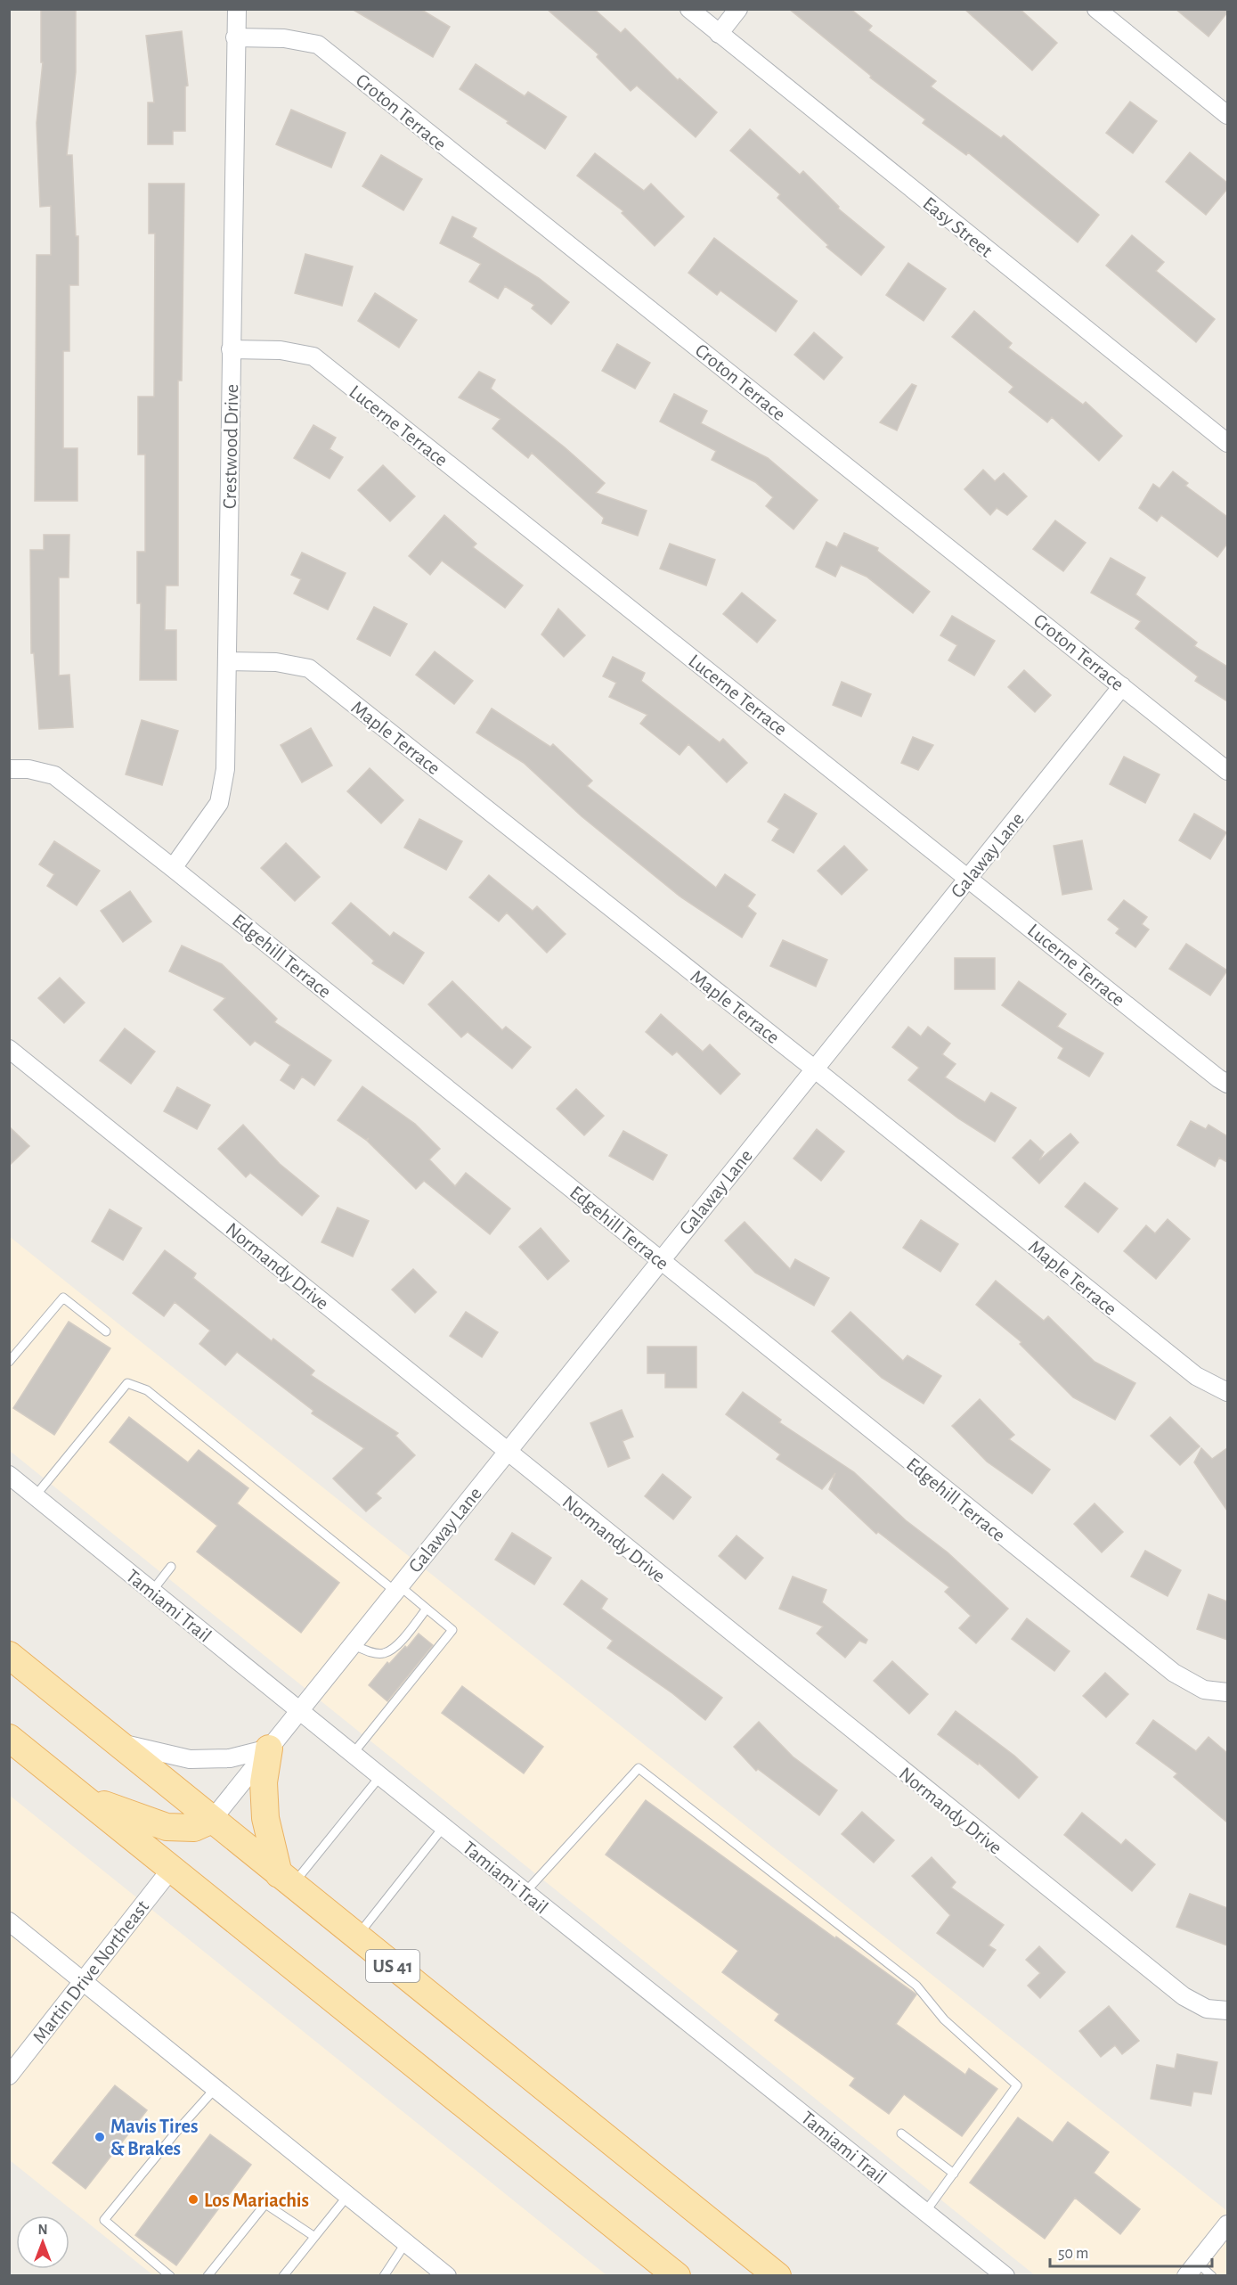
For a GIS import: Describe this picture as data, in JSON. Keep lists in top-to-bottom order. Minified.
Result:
{"streets":{"main road":["US 41"],"street":["Croton Terrace","Easy Street","Lucerne Terrace","Crestwood Drive","Maple Terrace","Galaway Lane","Edgehill Terrace","Normandy Drive","Tamiami Trail","Martin Drive Northeast"]},"crossings":[["Croton Terrace","Crestwood Drive"],["Croton Terrace","Galaway Lane"],["Lucerne Terrace","Crestwood Drive"],["Lucerne Terrace","Galaway Lane"],["Crestwood Drive","Maple Terrace"],["Crestwood Drive","Edgehill Terrace"],["Maple Terrace","Galaway Lane"],["Galaway Lane","Edgehill Terrace"],["Galaway Lane","Normandy Drive"],["Galaway Lane","Tamiami Trail"],["Galaway Lane","US 41"]],"places":["Mavis Tires & Brakes","Los Mariachis"],"scale_bar":"50 m","north":"top"}
